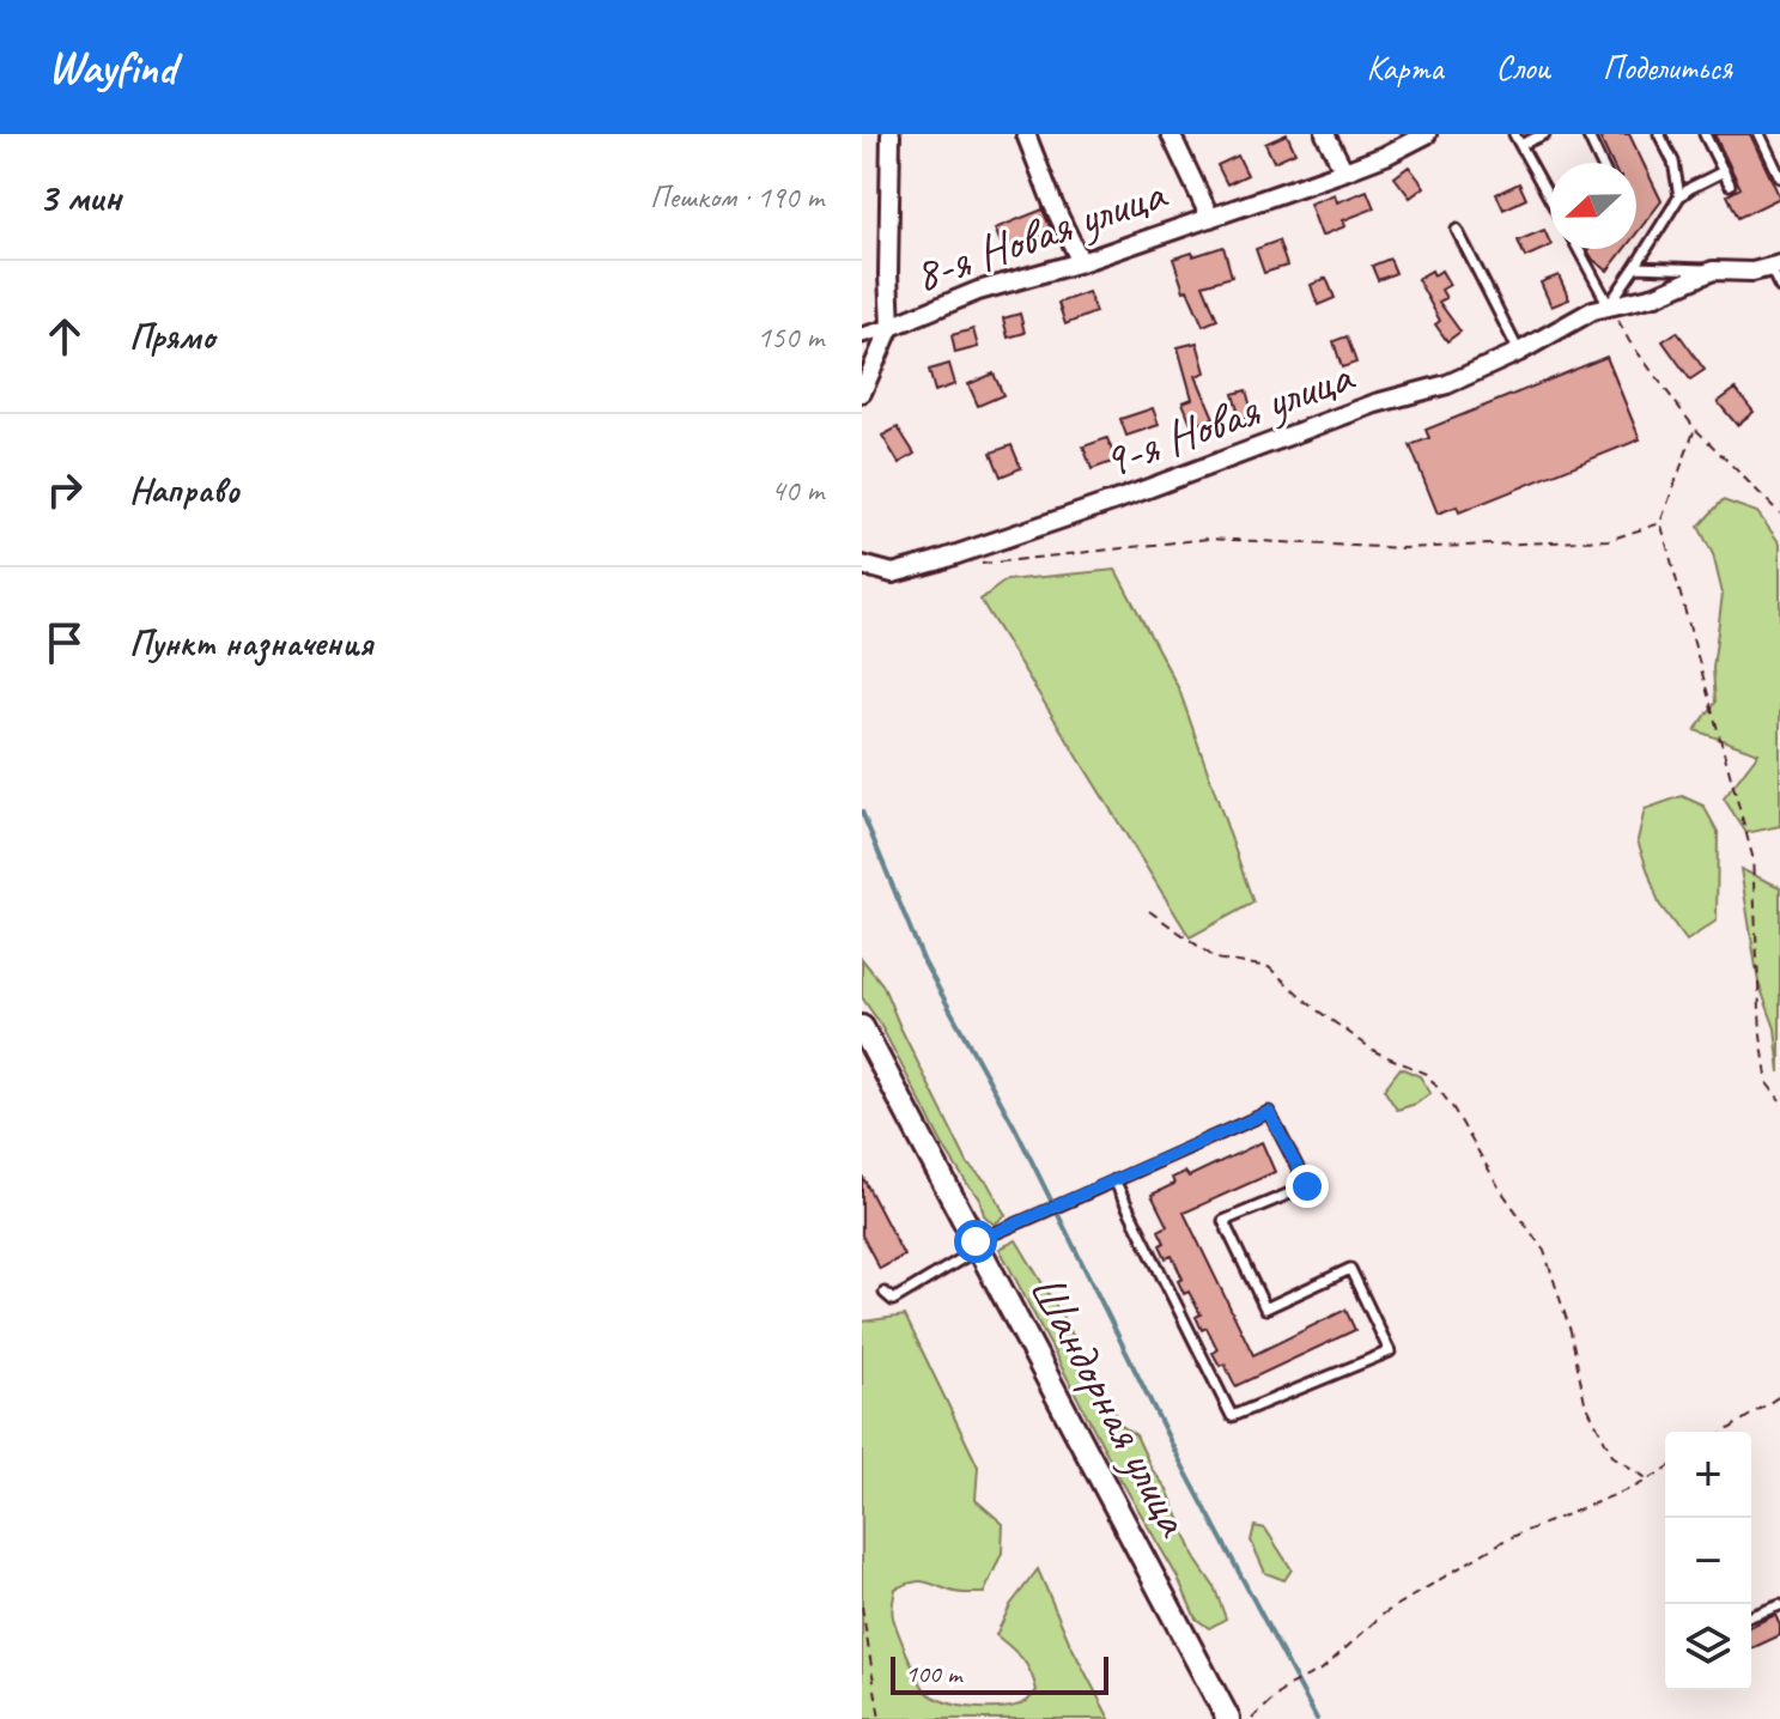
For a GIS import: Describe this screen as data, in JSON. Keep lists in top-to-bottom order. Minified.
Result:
{"streets":{"street":["8-я Новая улица","9-я Новая улица","Шандорная улица"]},"scale_bar":"100 m","north":"left","page":{"header":"Wayfind","nav":["Карта","Слои","Поделиться"],"heading":["3 мин","Пешком · 190 m"],"list":[["Прямо","150 m"],["Направо","40 m"],"Пункт назначения"],"map_buttons":["+","−"],"scale":"100 m"}}
